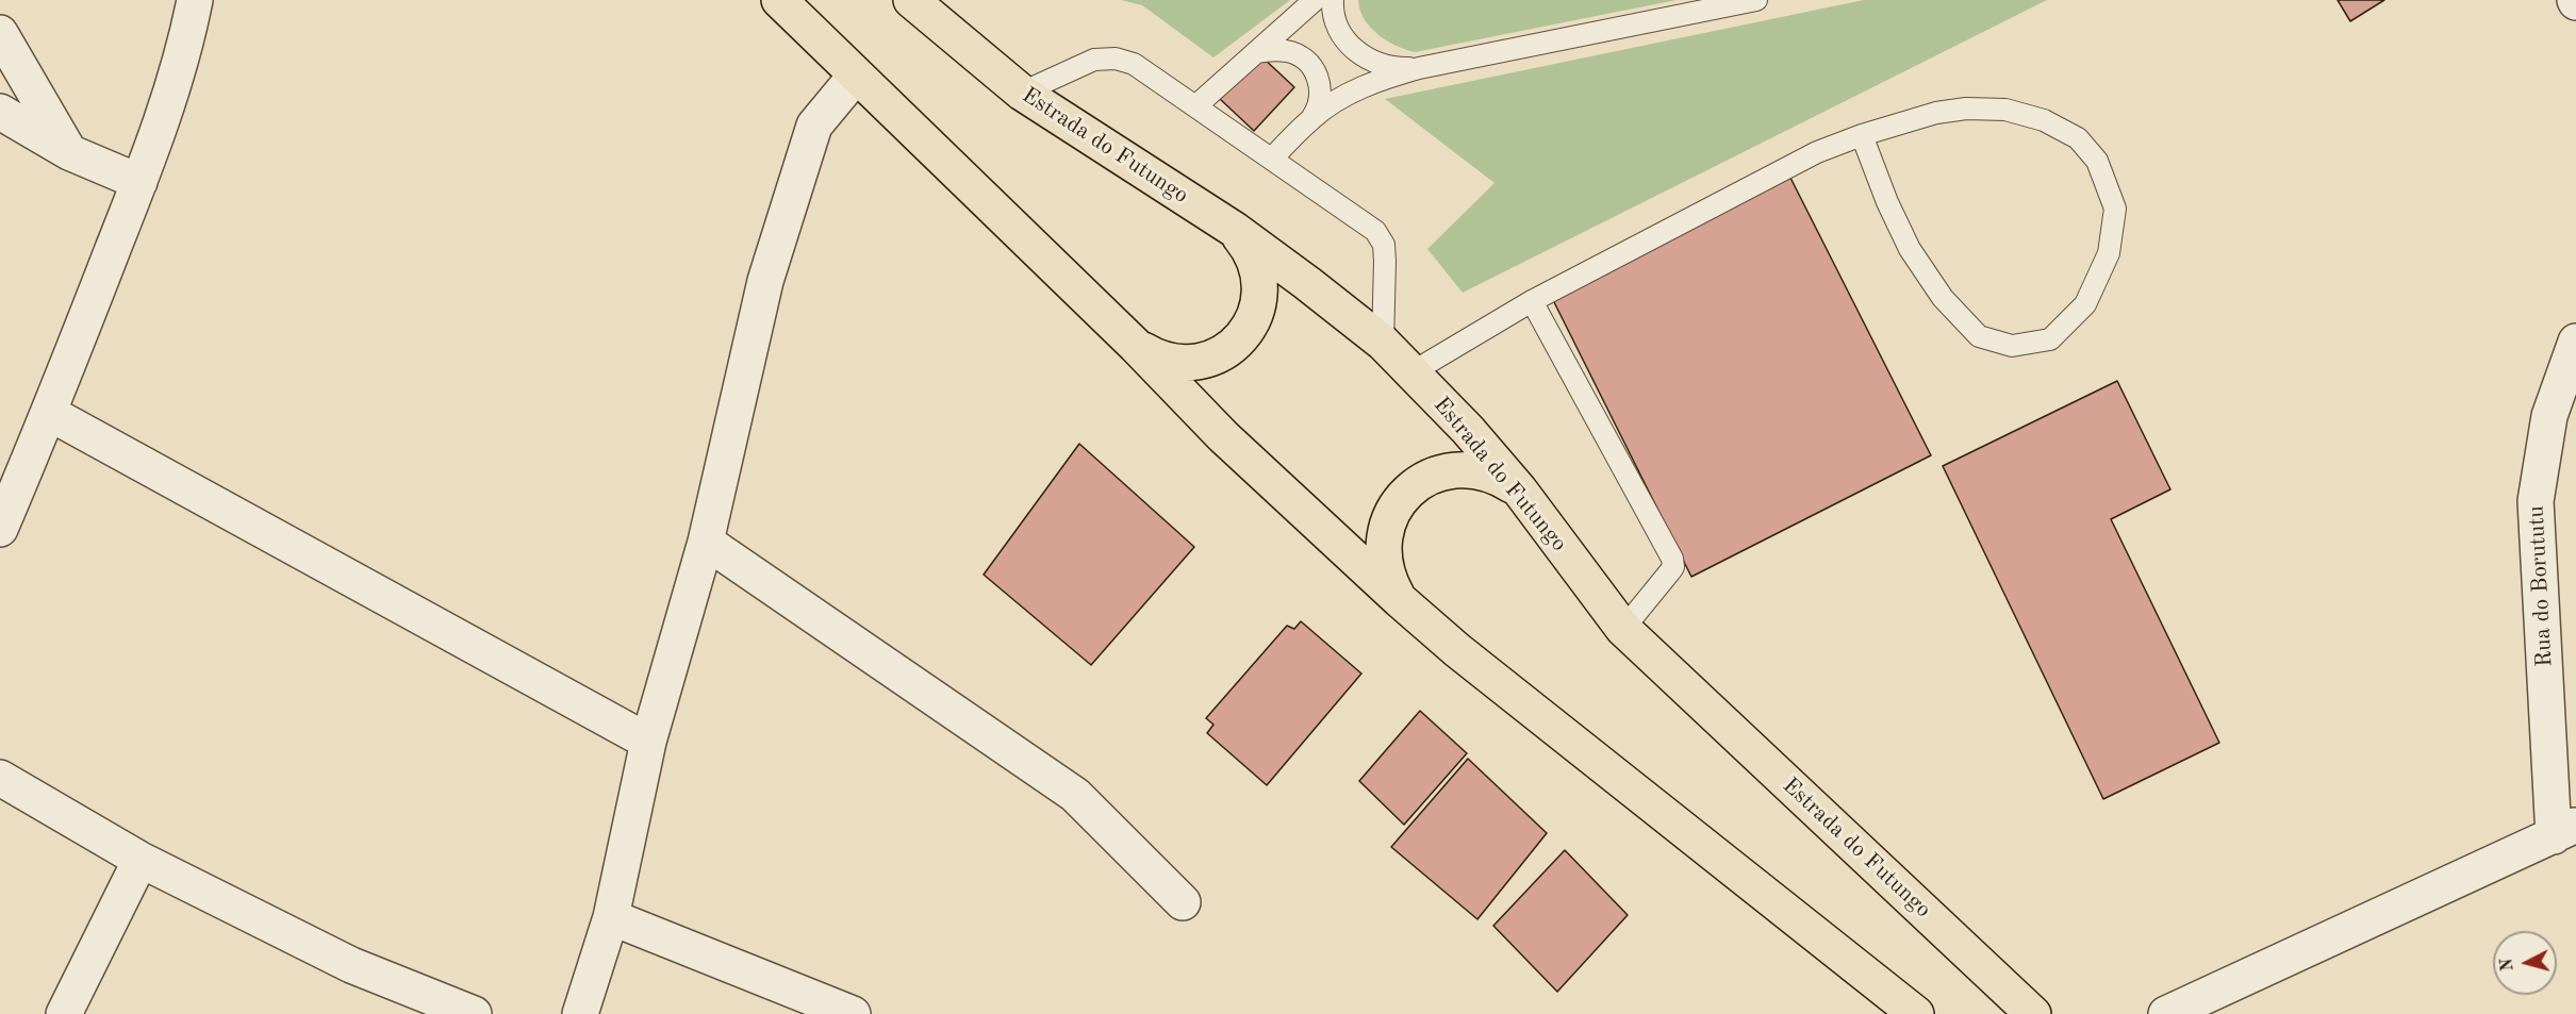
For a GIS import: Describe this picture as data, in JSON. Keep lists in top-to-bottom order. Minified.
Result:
{"streets":{"highway":["Estrada do Futungo"],"street":["Rua do Borututu"]},"north":"left"}
